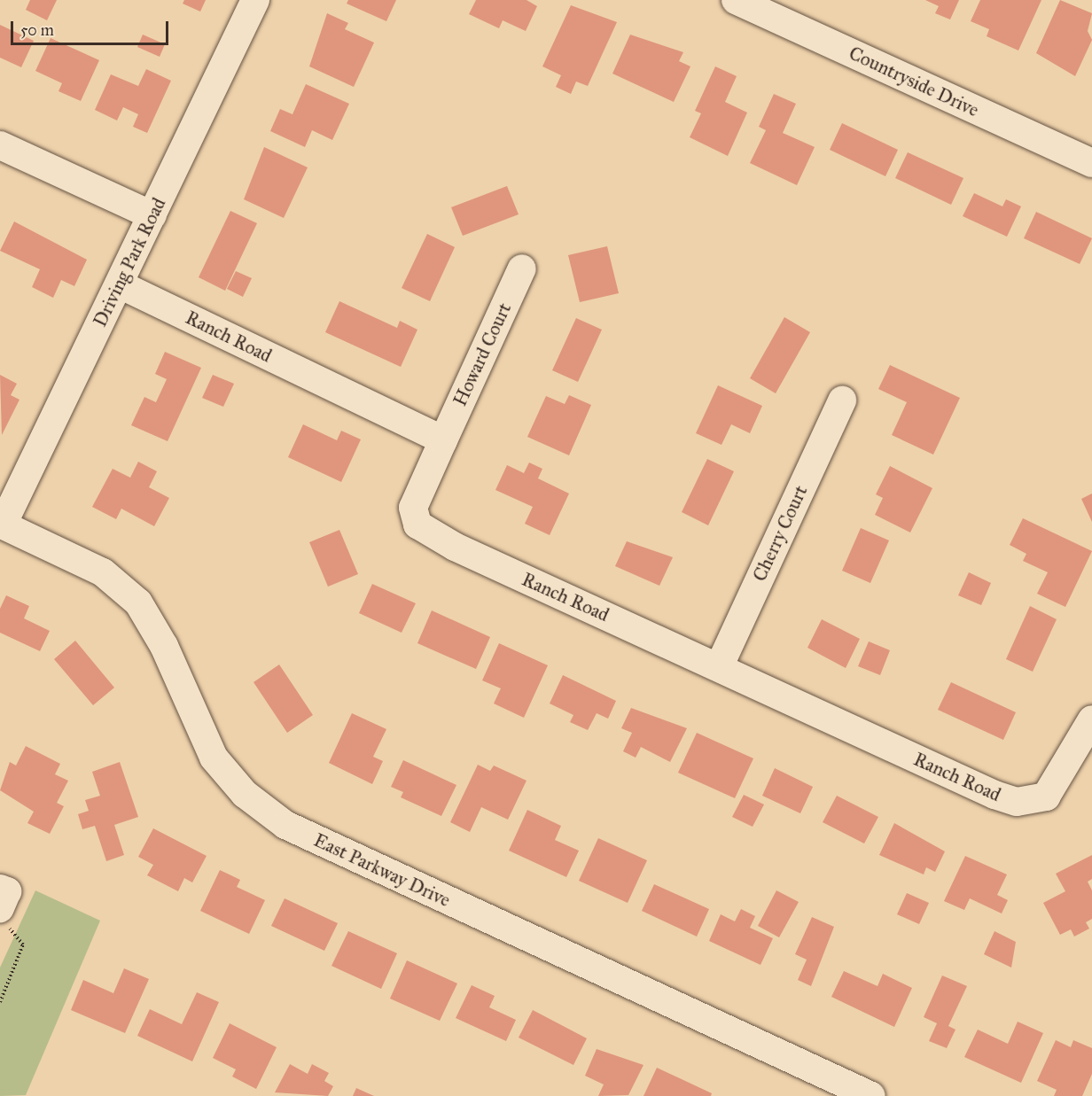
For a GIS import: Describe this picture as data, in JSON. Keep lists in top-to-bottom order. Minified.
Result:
{"streets":{"street":["Countryside Drive","Driving Park Road","Ranch Road","Howard Court","Cherry Court","East Parkway Drive"]},"crossings":[["Driving Park Road","Ranch Road"],["Driving Park Road","East Parkway Drive"],["Ranch Road","Howard Court"],["Ranch Road","Cherry Court"]],"scale_bar":"50 m"}
